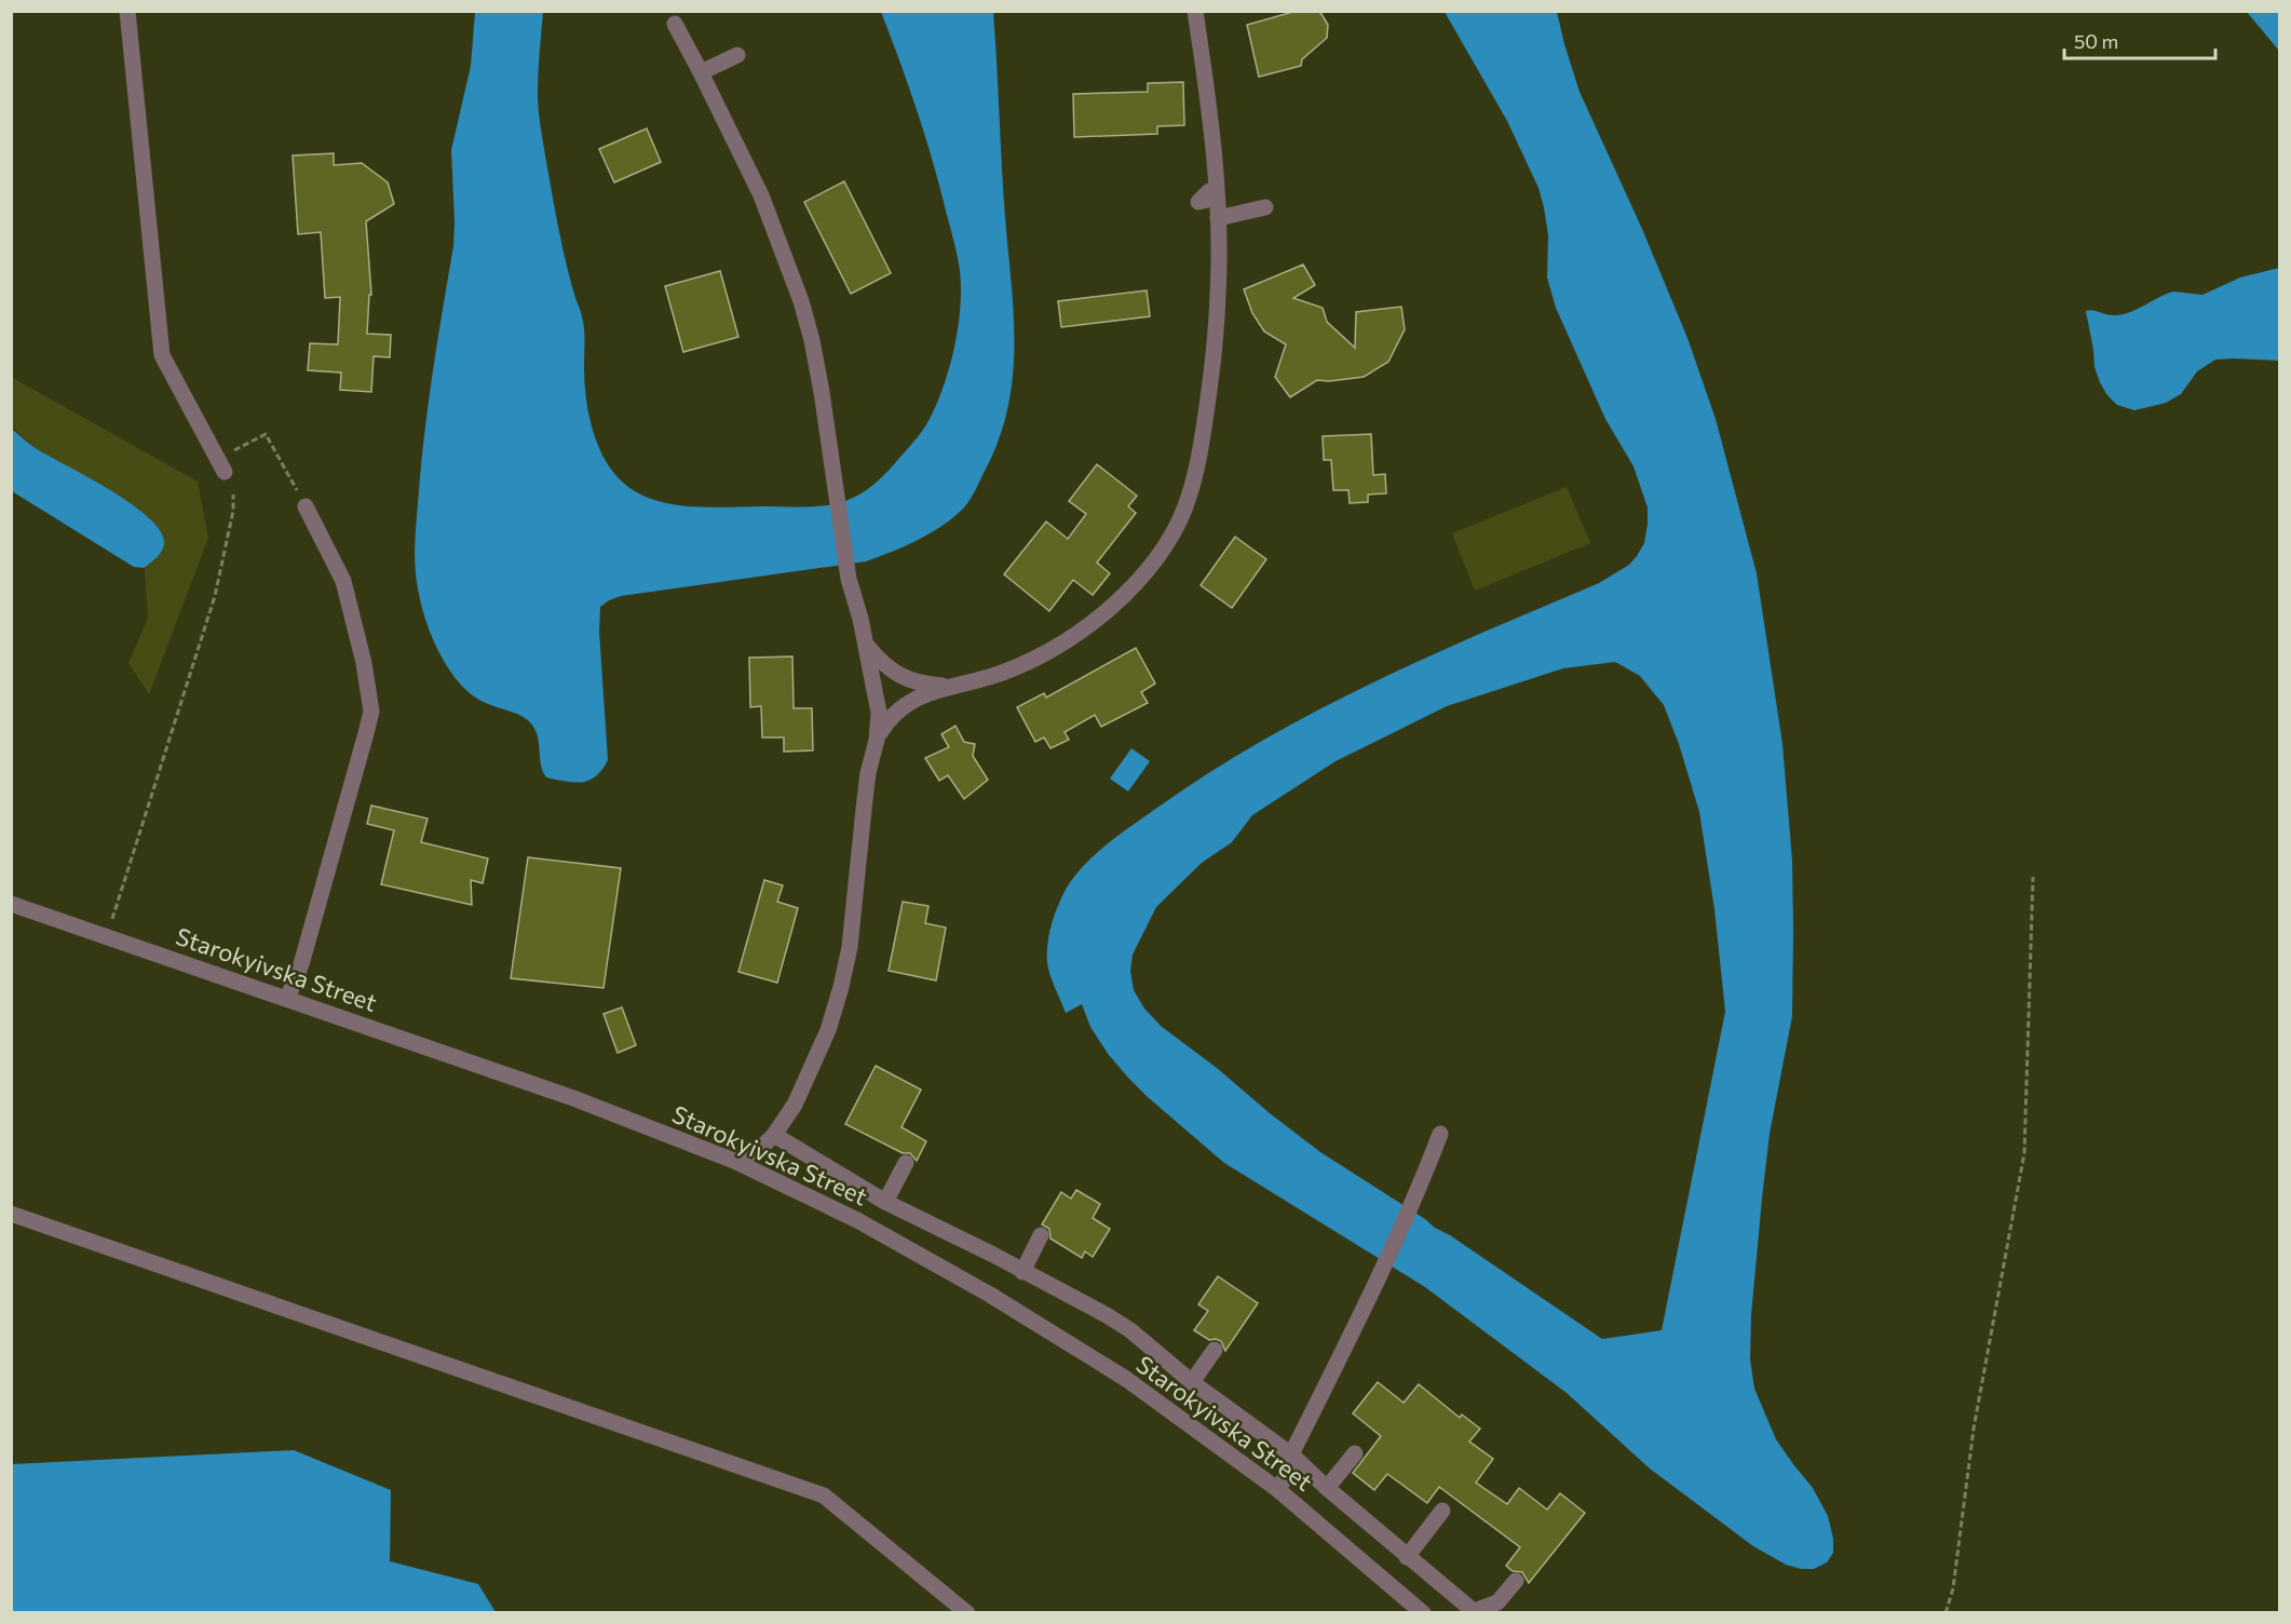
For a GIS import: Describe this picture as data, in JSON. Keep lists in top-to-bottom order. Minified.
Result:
{"streets":{"street":["Starokyivska Street"]},"scale_bar":"50 m"}
